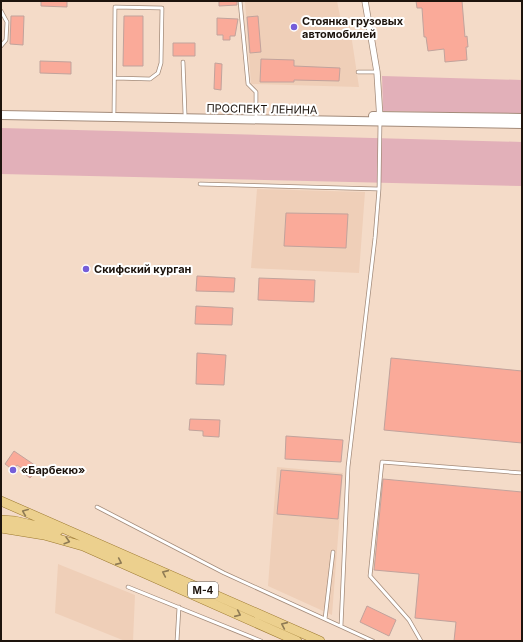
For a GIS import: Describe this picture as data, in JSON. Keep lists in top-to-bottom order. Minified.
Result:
{"streets":{"main road":["ПРОСПЕКТ ЛЕНИНА","М-4"]},"places":["Стоянка грузовых автомобилей","Скифский курган","«Барбекю»"]}
